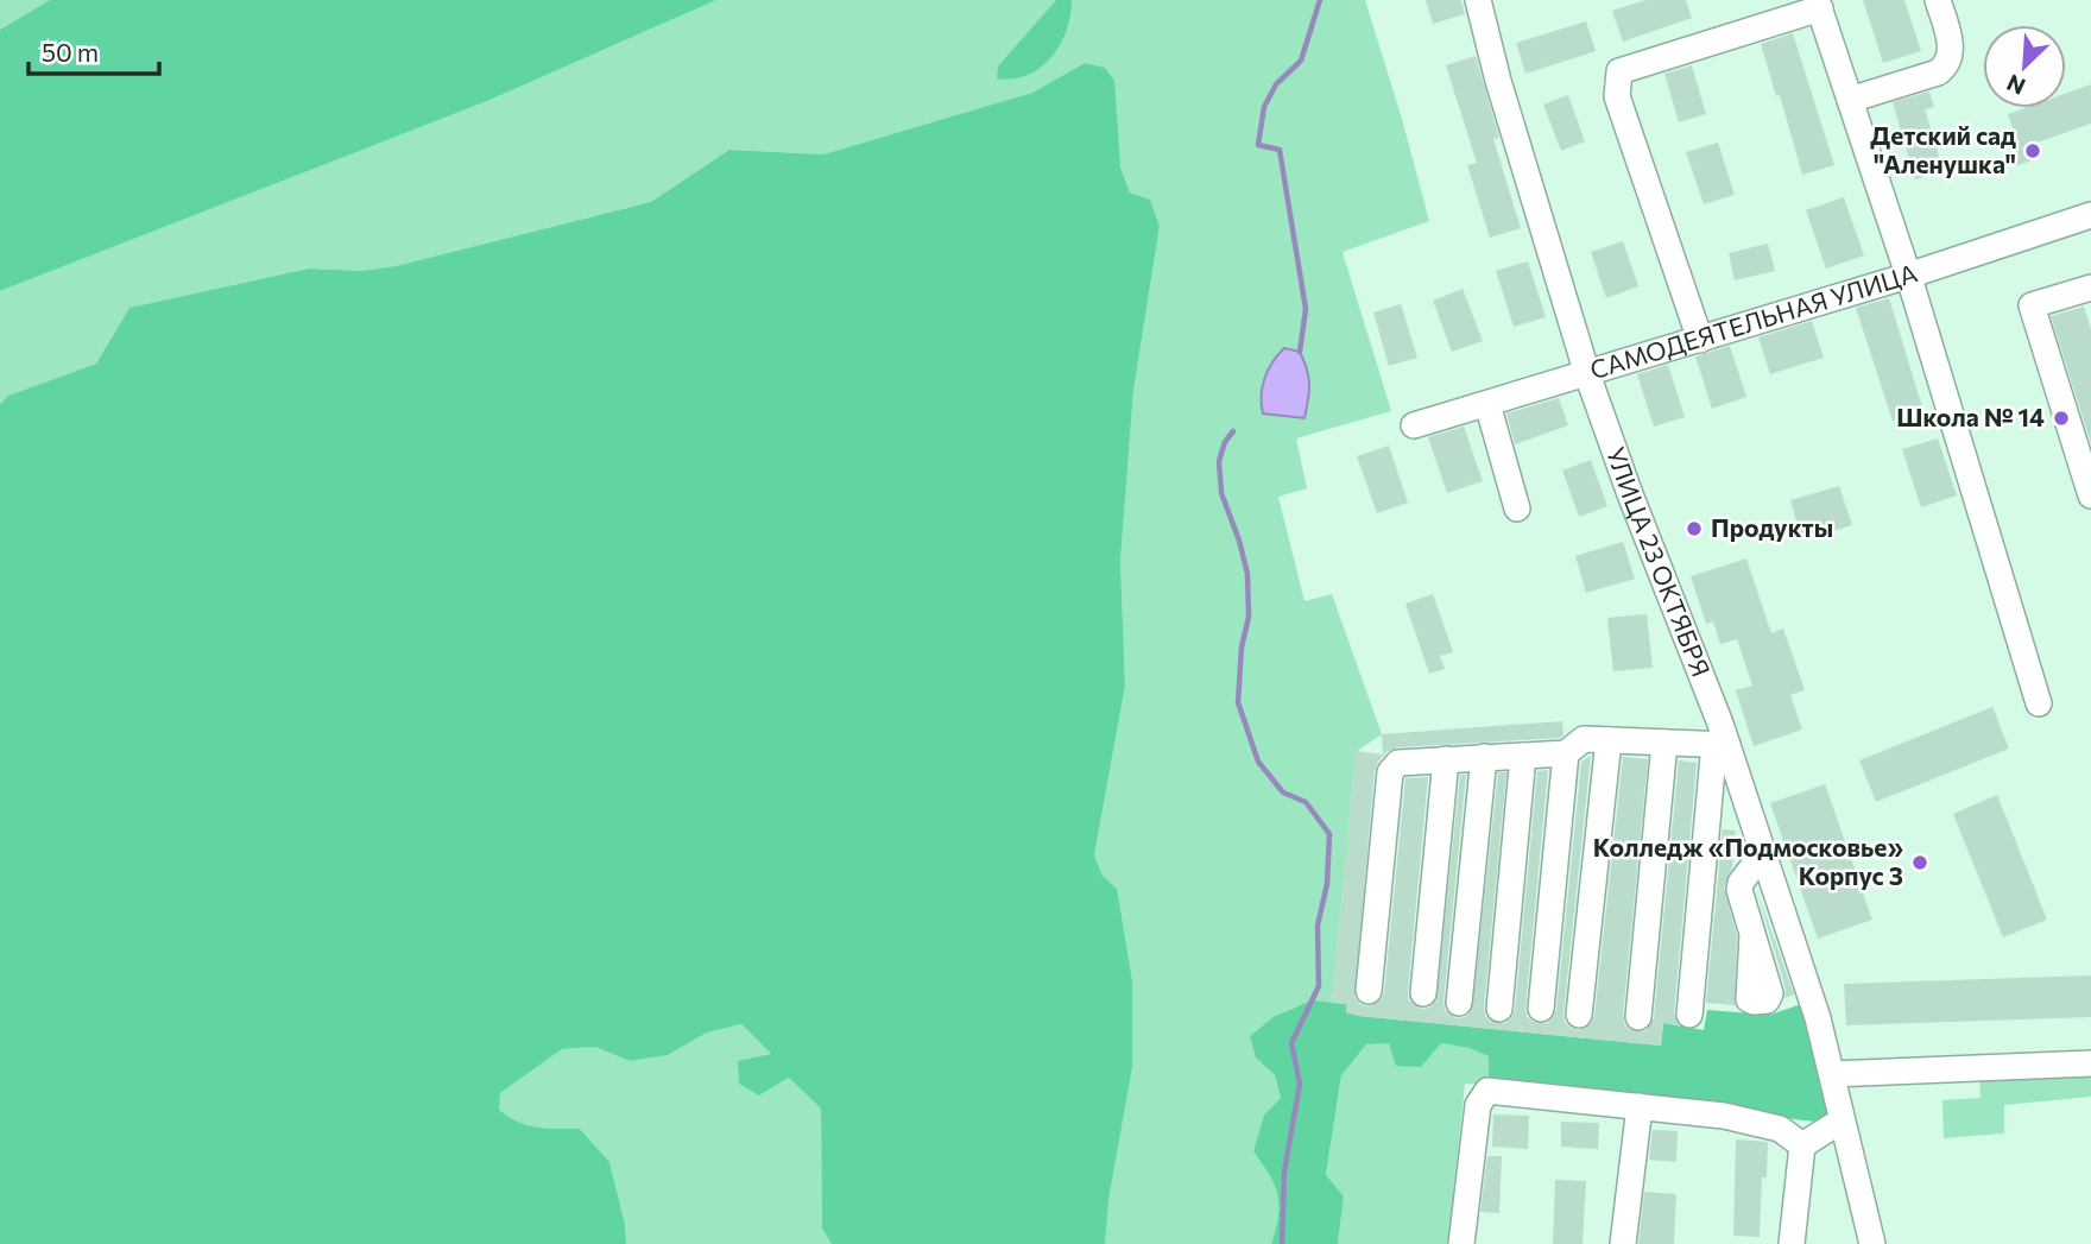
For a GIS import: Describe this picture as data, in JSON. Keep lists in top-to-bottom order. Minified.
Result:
{"streets":{"street":["САМОДЕЯТЕЛЬНАЯ УЛИЦА","УЛИЦА 23 ОКТЯБРЯ"]},"crossings":[["САМОДЕЯТЕЛЬНАЯ УЛИЦА","УЛИЦА 23 ОКТЯБРЯ"]],"places":["Детский сад \"Аленушка\"","Школа № 14","Продукты","Колледж «Подмосковье» Корпус 3"],"scale_bar":"50 m","north":"bottom left"}
